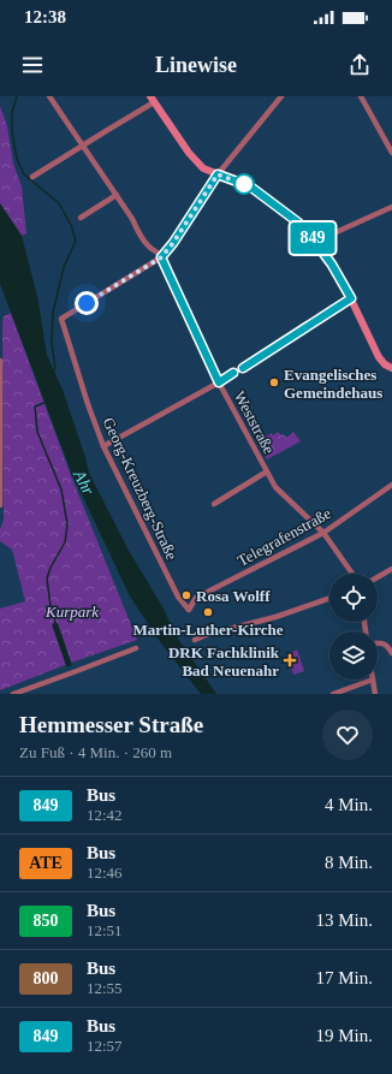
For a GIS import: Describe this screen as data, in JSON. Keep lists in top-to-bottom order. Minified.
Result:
{"streets":{"street":["Weststraße","Georg-Kreuzberg-Straße","Telegrafenstraße"]},"crossings":[["Weststraße","Georg-Kreuzberg-Straße"],["Weststraße","Telegrafenstraße"],["Georg-Kreuzberg-Straße","Telegrafenstraße"]],"water":["Ahr"],"parks":["Kurpark"],"places":{"other":["Evangelisches Gemeindehaus","Rosa Wolff","Martin-Luther-Kirche"],"health":["DRK Fachklinik Bad Neuenahr"]},"lines":["bus line 849"],"page":{"status":"12:38","header":"Linewise","on_map":"849","heading":["Hemmesser Straße","Zu Fuß · 4 Min. · 260 m"],"list":[{"mark":"849","name":"Bus","note":"12:42","value":"4 Min."},{"mark":"ATE","name":"Bus","note":"12:46","value":"8 Min."},{"mark":"850","name":"Bus","note":"12:51","value":"13 Min."},{"mark":"800","name":"Bus","note":"12:55","value":"17 Min."},{"mark":"849","name":"Bus","note":"12:57","value":"19 Min."}]}}
